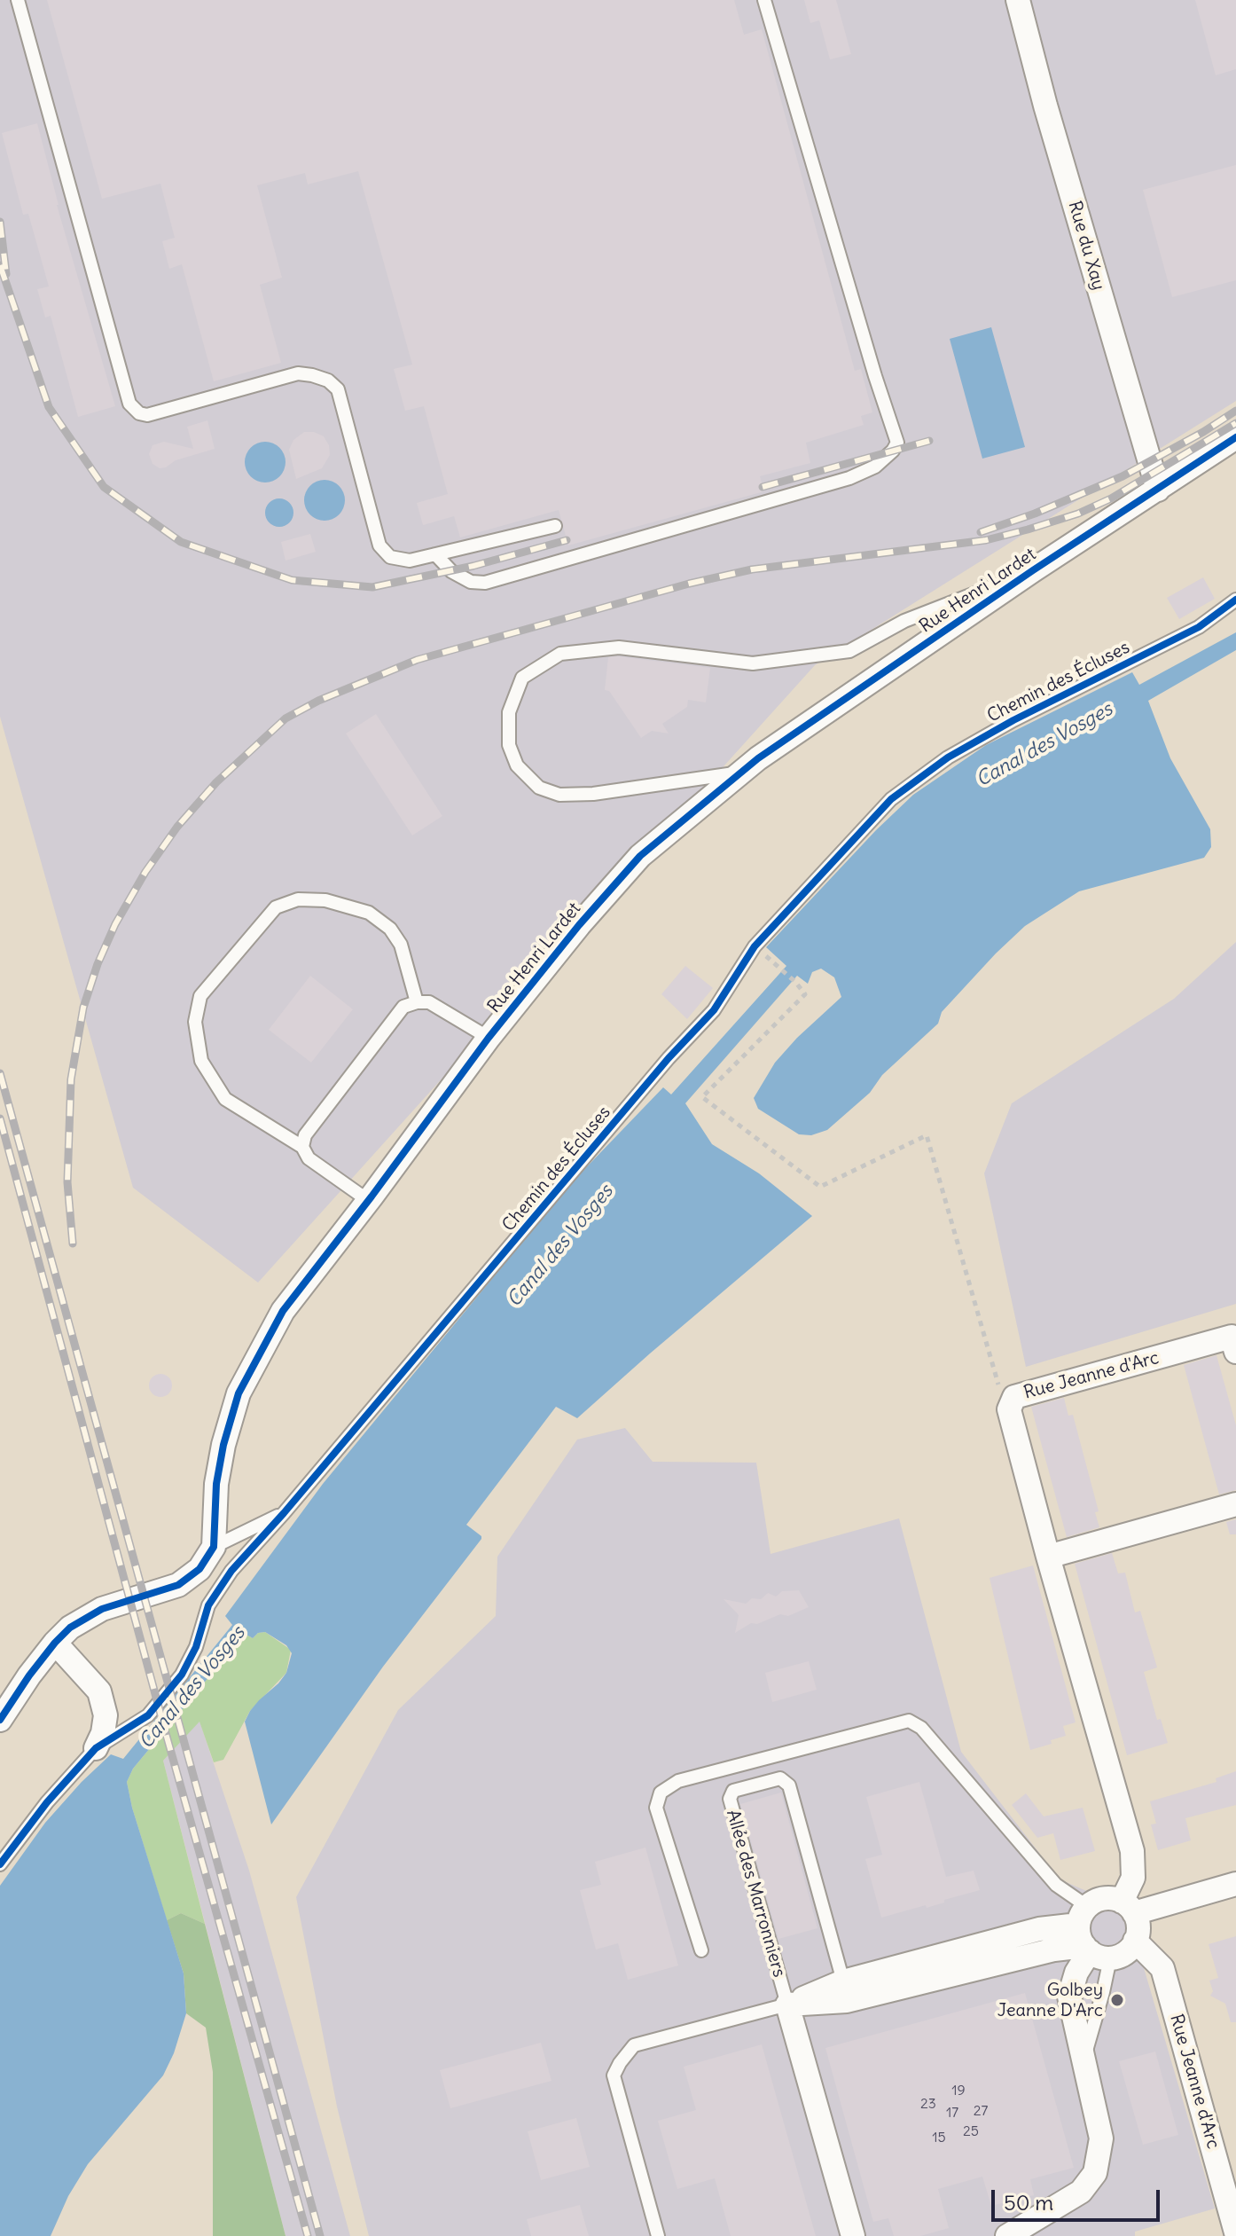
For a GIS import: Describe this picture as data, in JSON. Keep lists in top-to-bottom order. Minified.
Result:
{"streets":{"street":["Rue du Xay","Rue Henri Lardet","Rue Jeanne d'Arc","Allée des Marronniers"],"lane":["Chemin des Écluses"]},"crossings":[["Rue du Xay","Rue Henri Lardet"]],"water":["Canal des Vosges"],"places":["Golbey Jeanne D'Arc"],"house_numbers":["19","23","27","17","25","15"],"scale_bar":"50 m"}
